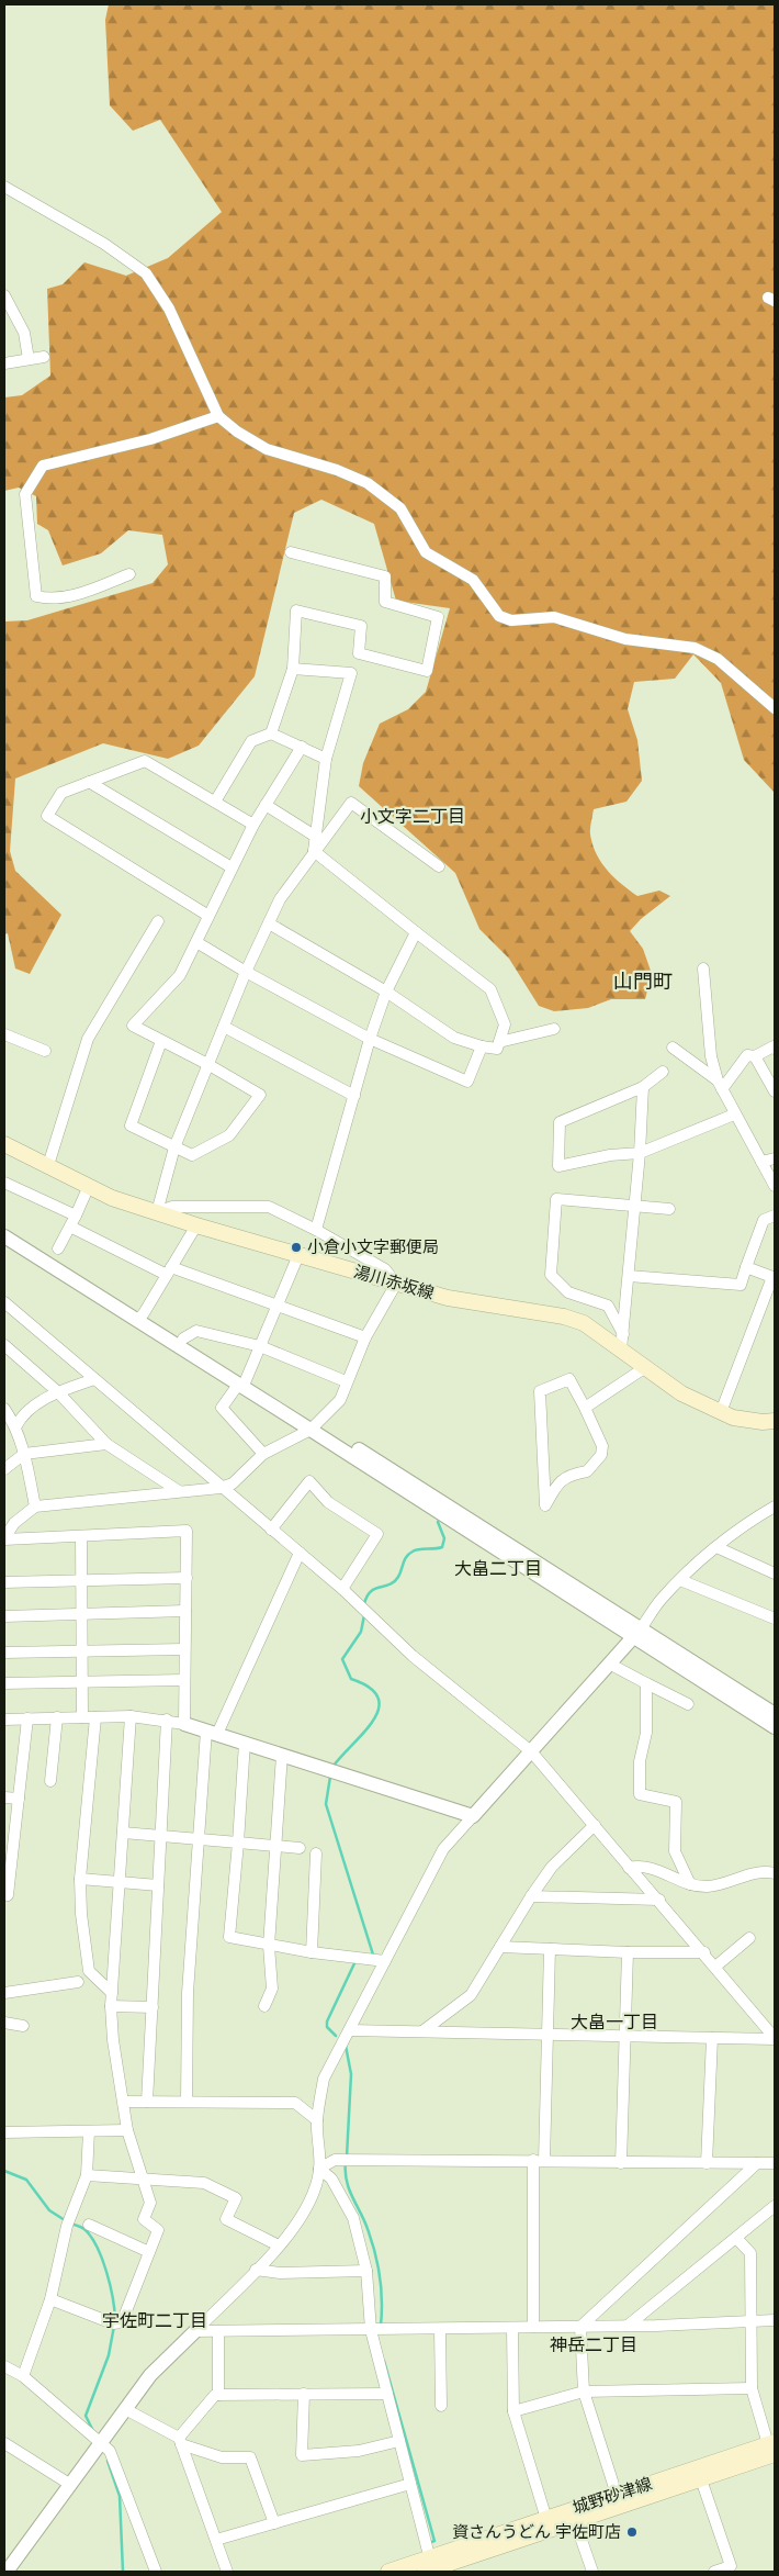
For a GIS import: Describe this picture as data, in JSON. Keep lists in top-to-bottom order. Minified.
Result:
{"streets":{"main road":["湯川赤坂線","城野砂津線"]},"districts":["小文字二丁目","山門町","大畠二丁目","大畠一丁目","宇佐町二丁目","神岳二丁目"],"places":["小倉小文字郵便局","資さんうどん 宇佐町店"]}
